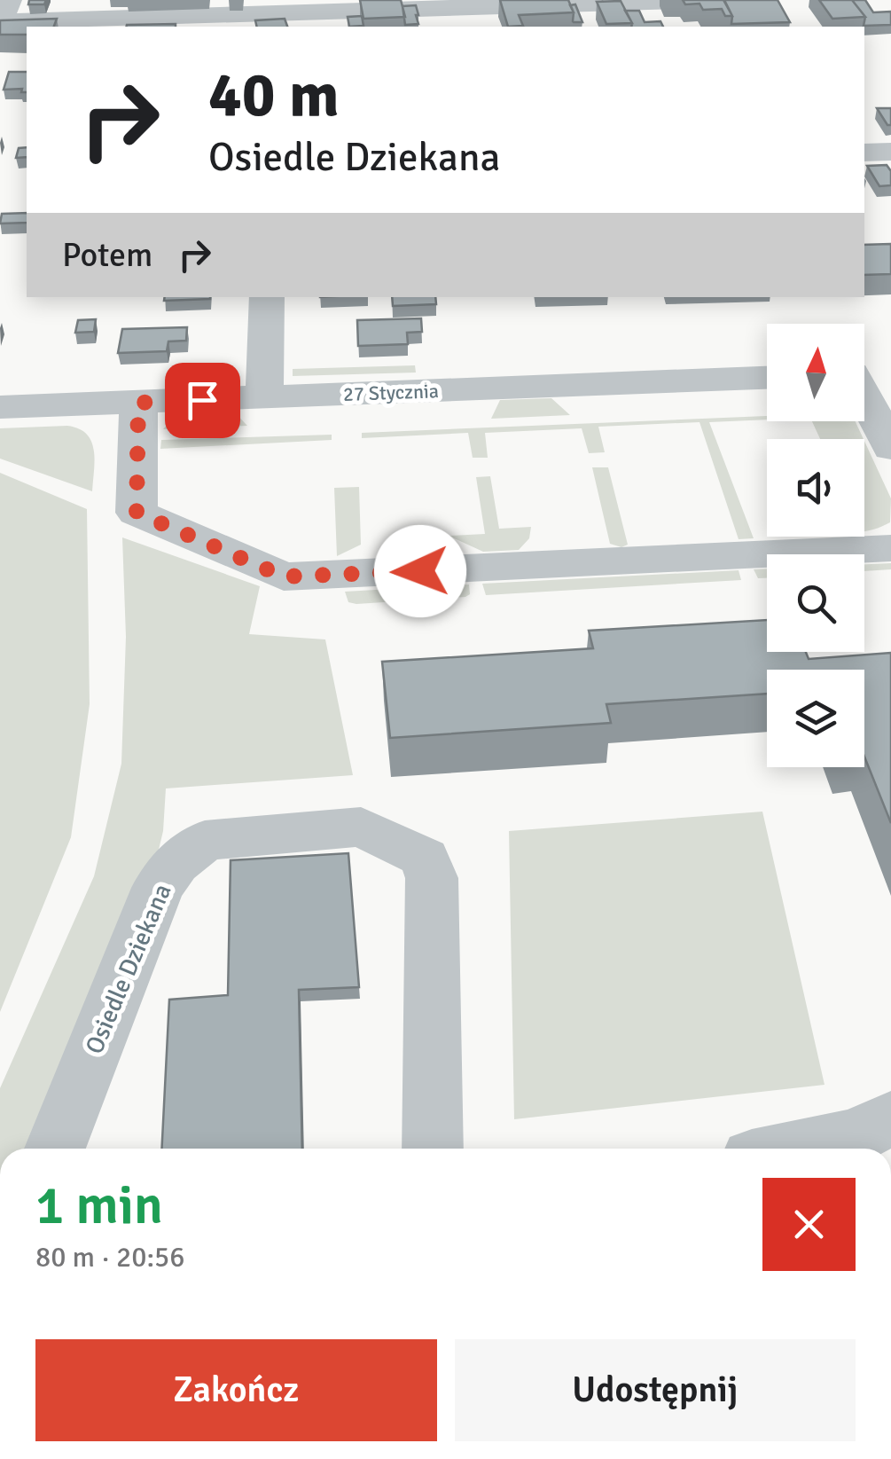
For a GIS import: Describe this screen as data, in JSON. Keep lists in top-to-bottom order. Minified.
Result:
{"streets":{"street":["27 Stycznia","Osiedle Dziekana"]},"north":"top","page":{"turn":["40 m","Osiedle Dziekana"],"then":"Potem","heading":["1 min","80 m · 20:56"],"buttons":["Zakończ","Udostępnij"]}}
